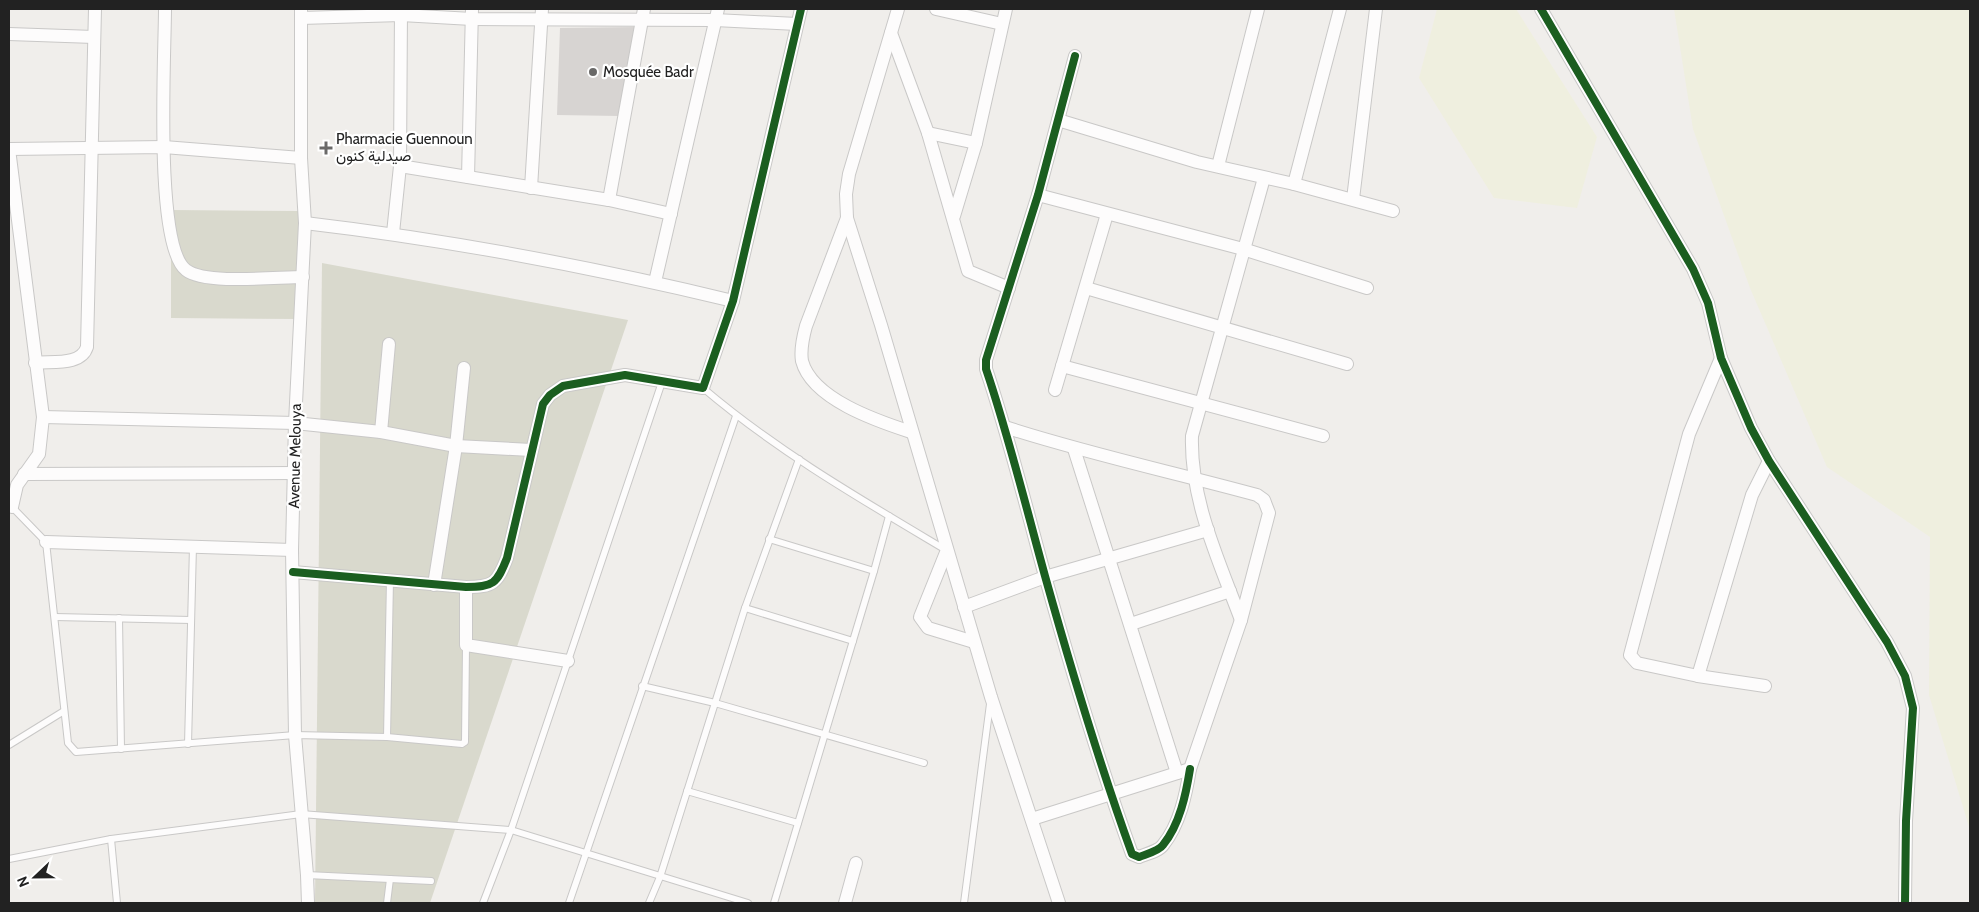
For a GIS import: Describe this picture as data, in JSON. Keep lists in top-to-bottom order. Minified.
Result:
{"streets":{"street":["Avenue Melouya"]},"places":{"other":["Mosquée Badr"],"health":["Pharmacie Guennoun صيدلية كنون"]},"north":"left"}
